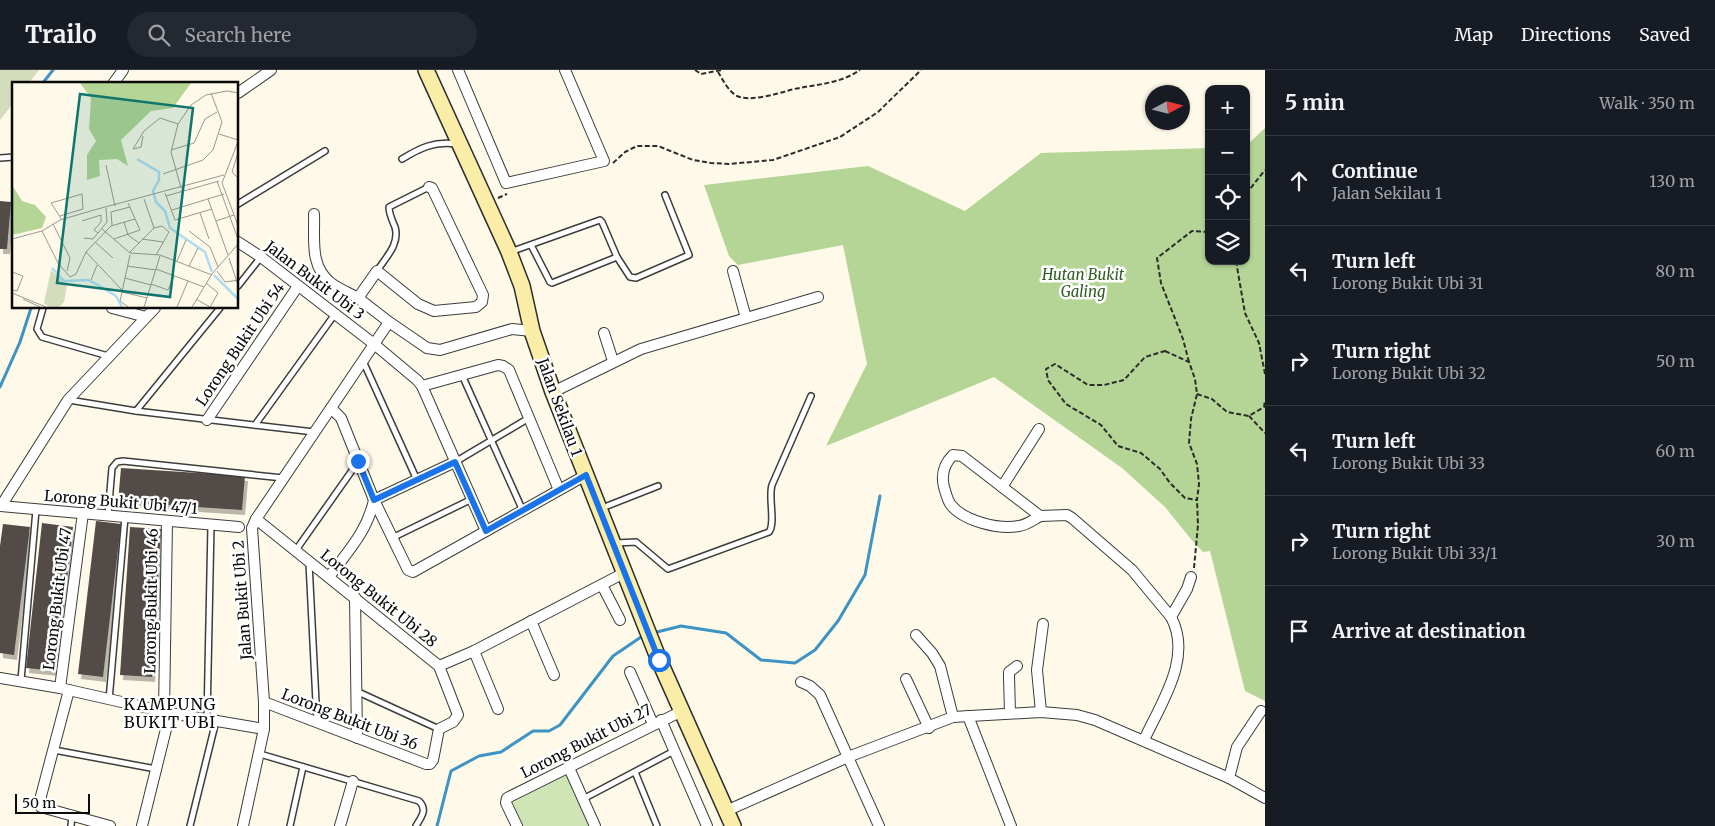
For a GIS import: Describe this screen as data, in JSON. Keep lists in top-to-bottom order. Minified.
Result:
{"streets":{"street":["Jalan Bukit Ubi 3","Lorong Bukit Ubi 54","Jalan Sekilau 1","Lorong Bukit Ubi 47/1","Lorong Bukit Ubi 28","Lorong Bukit Ubi 47","Jalan Bukit Ubi 2","Lorong Bukit Ubi 46","Lorong Bukit Ubi 36","Lorong Bukit Ubi 27"]},"crossings":[["Jalan Bukit Ubi 3","Lorong Bukit Ubi 54"],["Jalan Bukit Ubi 3","Jalan Sekilau 1"],["Jalan Bukit Ubi 3","Jalan Bukit Ubi 2"],["Jalan Sekilau 1","Lorong Bukit Ubi 28"],["Jalan Sekilau 1","Lorong Bukit Ubi 27"],["Lorong Bukit Ubi 47/1","Lorong Bukit Ubi 47"],["Lorong Bukit Ubi 47/1","Lorong Bukit Ubi 46"],["Lorong Bukit Ubi 28","Jalan Bukit Ubi 2"],["Lorong Bukit Ubi 28","Lorong Bukit Ubi 36"],["Jalan Bukit Ubi 2","Lorong Bukit Ubi 36"]],"districts":["KAMPUNG BUKIT UBI"],"parks":["Hutan Bukit Galing"],"scale_bar":"50 m","north":"right","page":{"header":"Trailo","search":"Search here","nav":["Map","Directions","Saved"],"heading":["5 min","Walk · 350 m"],"map_buttons":["+","−"],"list":[["Continue","Jalan Sekilau 1","130 m"],["Turn left","Lorong Bukit Ubi 31","80 m"],["Turn right","Lorong Bukit Ubi 32","50 m"],["Turn left","Lorong Bukit Ubi 33","60 m"],["Turn right","Lorong Bukit Ubi 33/1","30 m"],"Arrive at destination"],"scale":"50 m"}}
